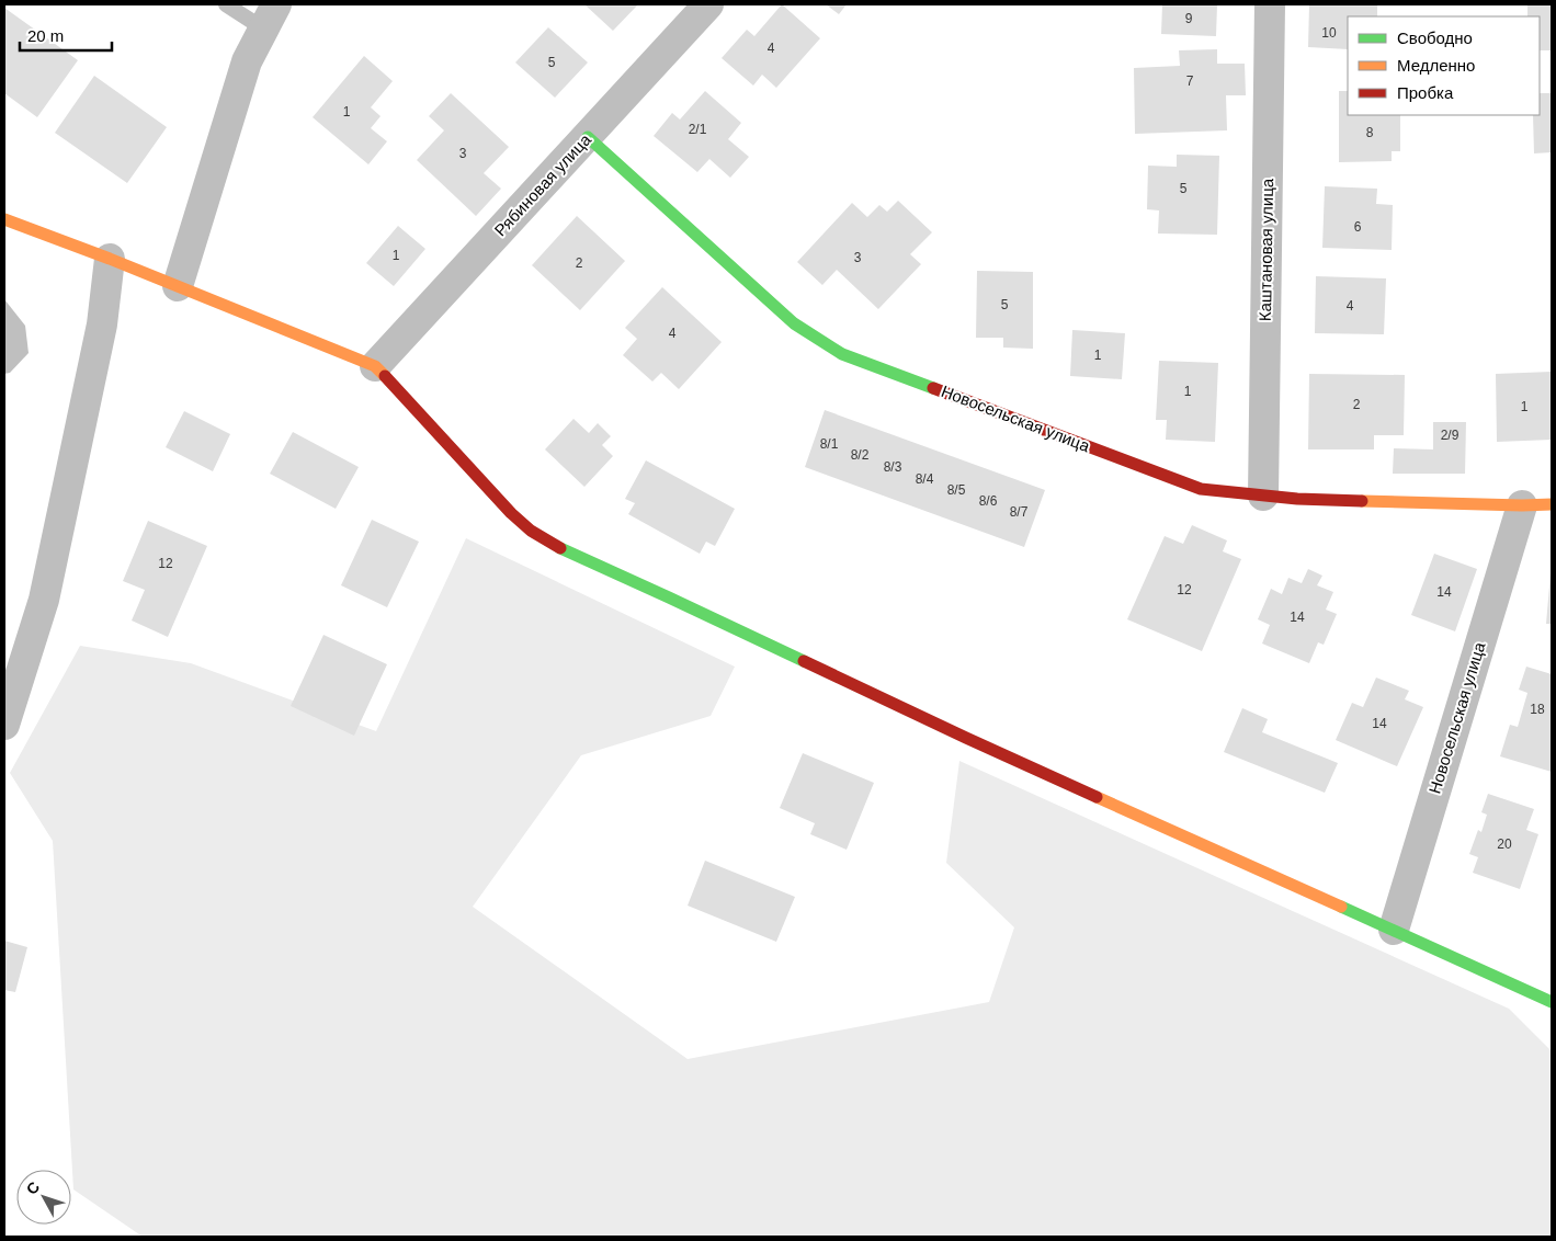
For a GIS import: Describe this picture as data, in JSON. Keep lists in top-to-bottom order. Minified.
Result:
{"streets":{"street":["Рябиновая улица","Каштановая улица","Новосельская улица"]},"crossings":[["Рябиновая улица","Новосельская улица"],["Каштановая улица","Новосельская улица"]],"house_numbers":["9","10","4","5","7","1","2/1","8","3","5","6","1","3","2","5","4","4","1","1","2","1","2/9","8/1","8/2","8/3","8/4","8/5","8/6","8/7","12","12","14","14","18","14","20"],"legend":["Свободно","Медленно","Пробка"],"scale_bar":"20 m","north":"top left"}
